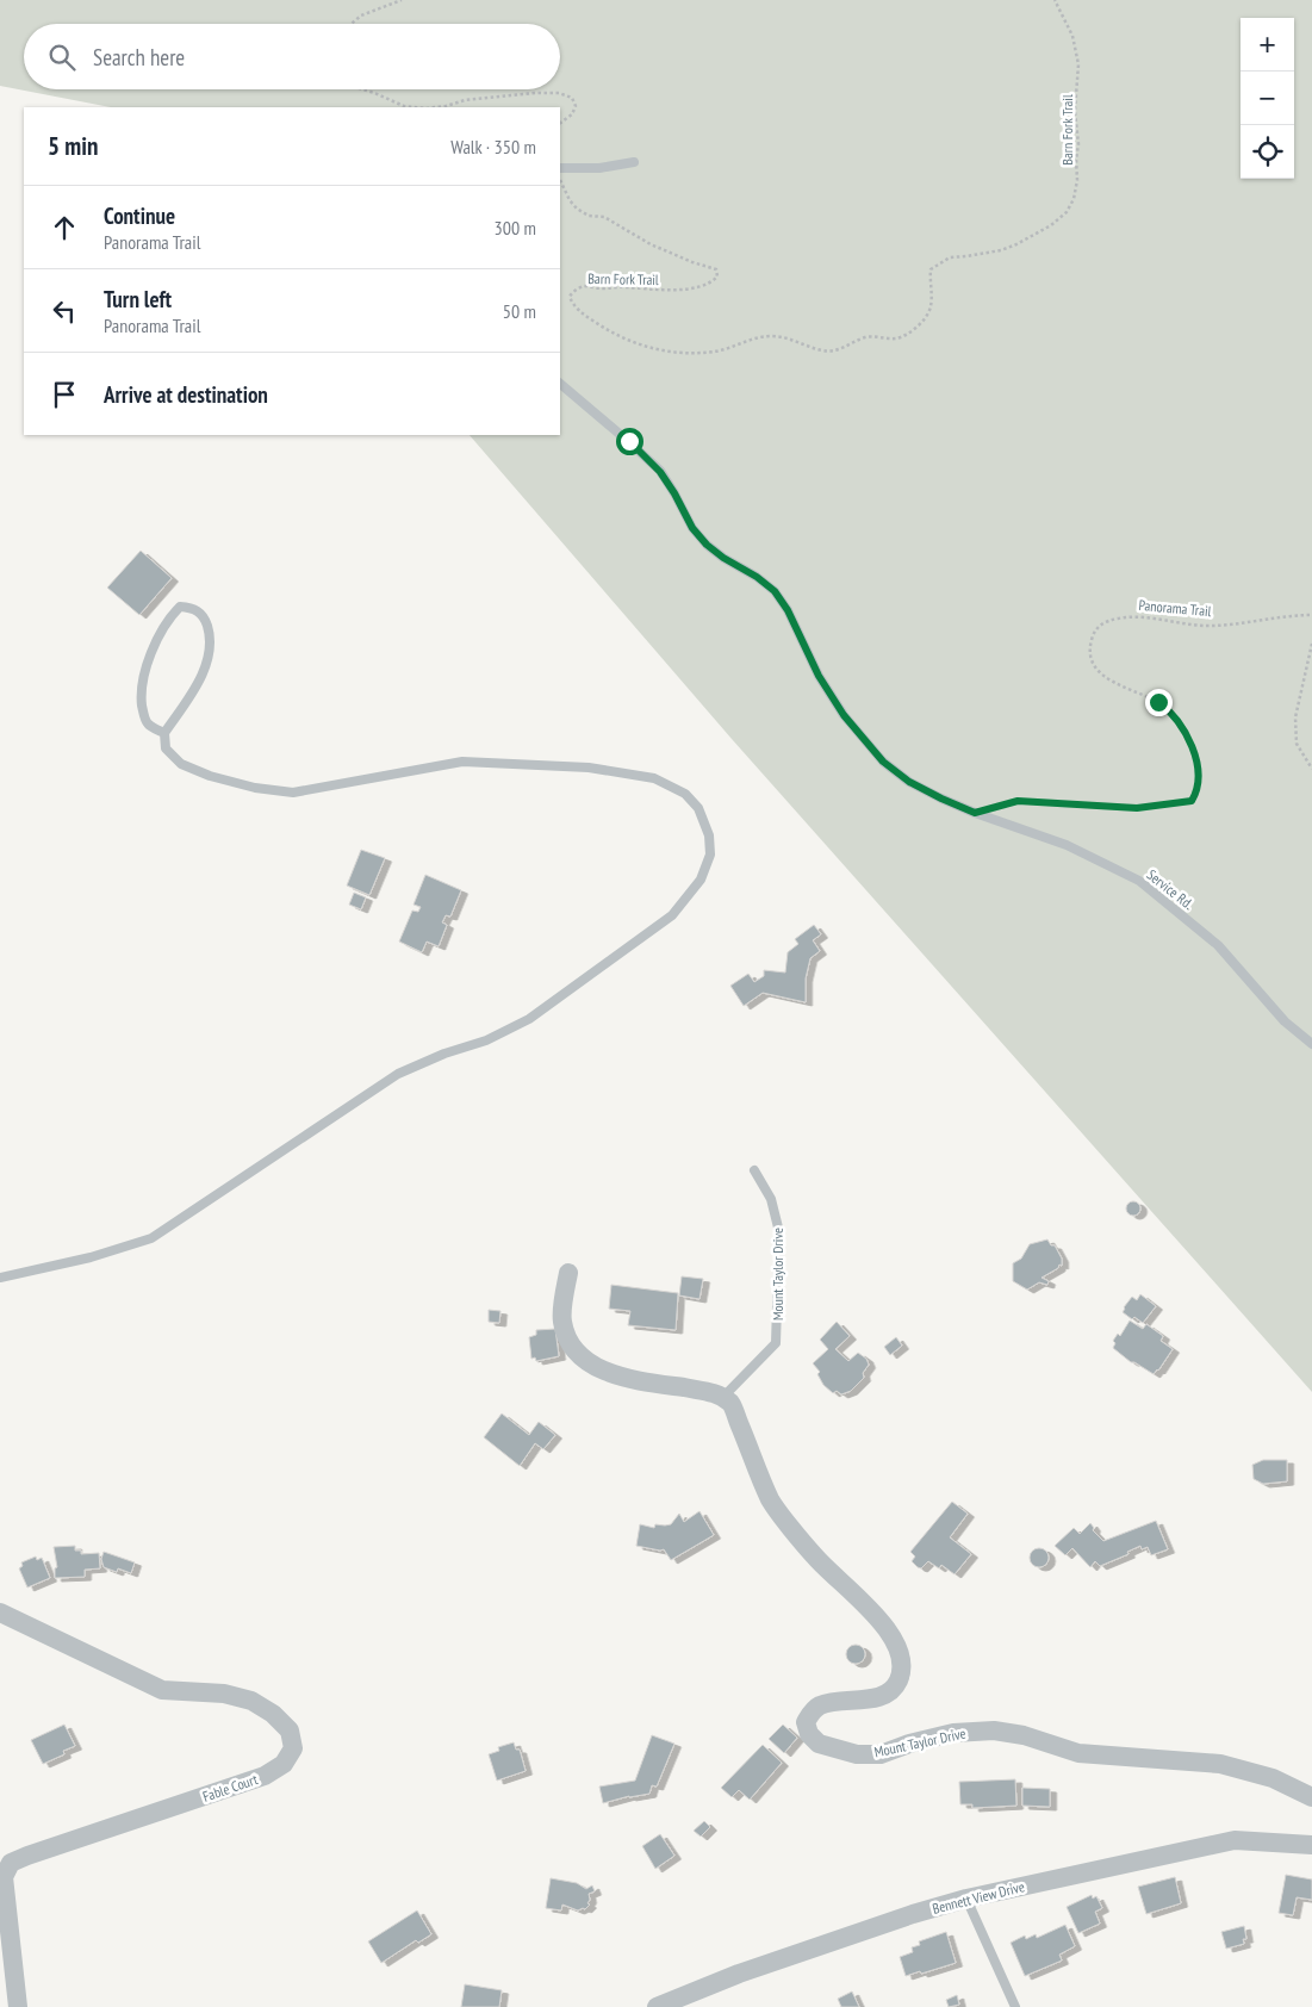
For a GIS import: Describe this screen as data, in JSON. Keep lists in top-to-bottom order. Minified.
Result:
{"streets":{"street":["Mount Taylor Drive","Fable Court","Bennett View Drive"],"lane":["Service Rd."],"path":["Barn Fork Trail","Panorama Trail"]},"crossings":[["Panorama Trail","Service Rd."]],"page":{"map_buttons":["+","−"],"search":"Search here","heading":["5 min","Walk · 350 m"],"list":[["Continue","Panorama Trail","300 m"],["Turn left","Panorama Trail","50 m"],"Arrive at destination"]}}
